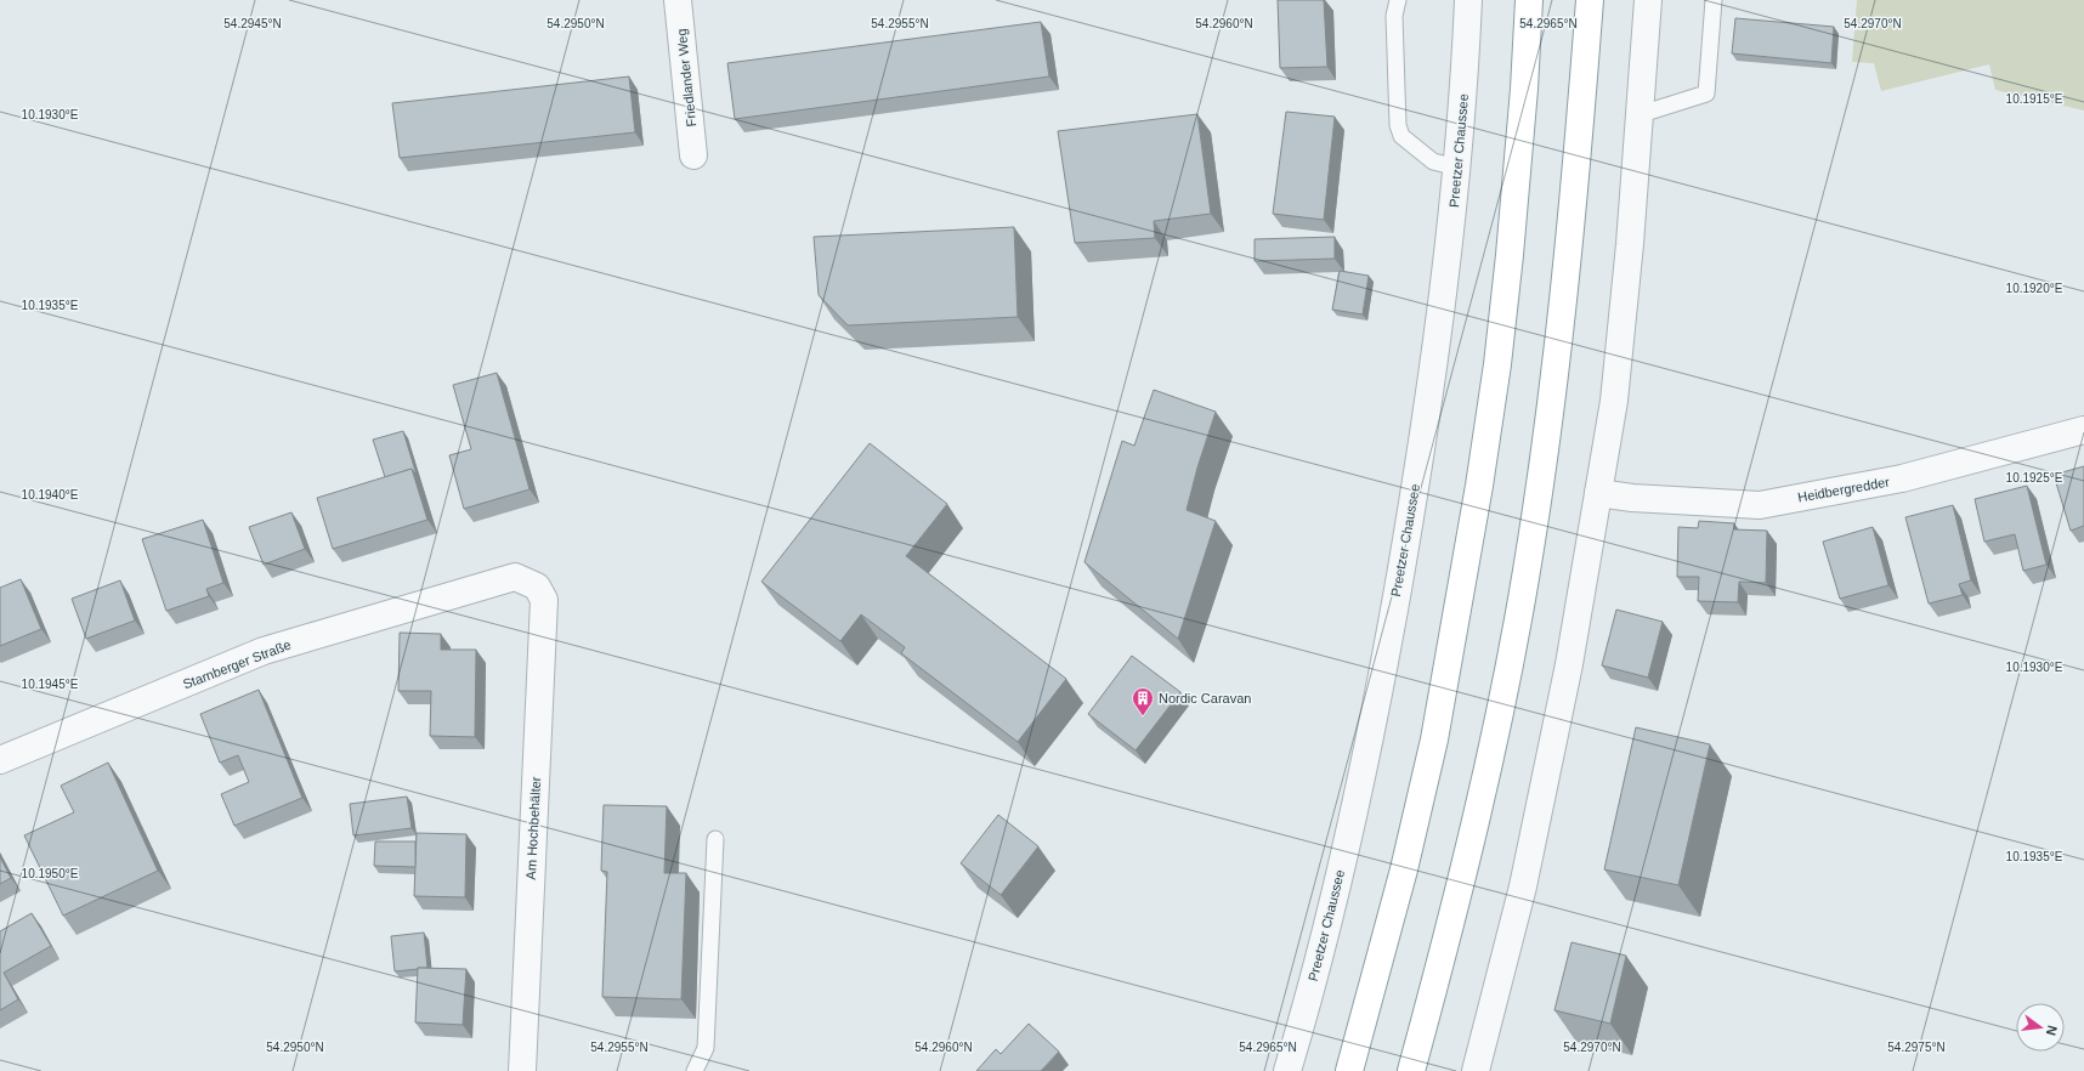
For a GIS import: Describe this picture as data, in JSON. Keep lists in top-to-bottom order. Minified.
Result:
{"streets":{"street":["Friedlander Weg","Preetzer Chaussee","Heidbergredder","Starnberger Straße","Am Hochbehälter"]},"crossings":[["Starnberger Straße","Am Hochbehälter"]],"places":{"building":["Nordic Caravan"]},"north":"right","coordinates":["54.2945°N","54.2950°N","54.2955°N","54.2960°N","54.2965°N","54.2970°N","10.1915°E","10.1930°E","10.1920°E","10.1935°E","10.1925°E","10.1940°E","10.1945°E","10.1950°E","54.2975°N"]}
